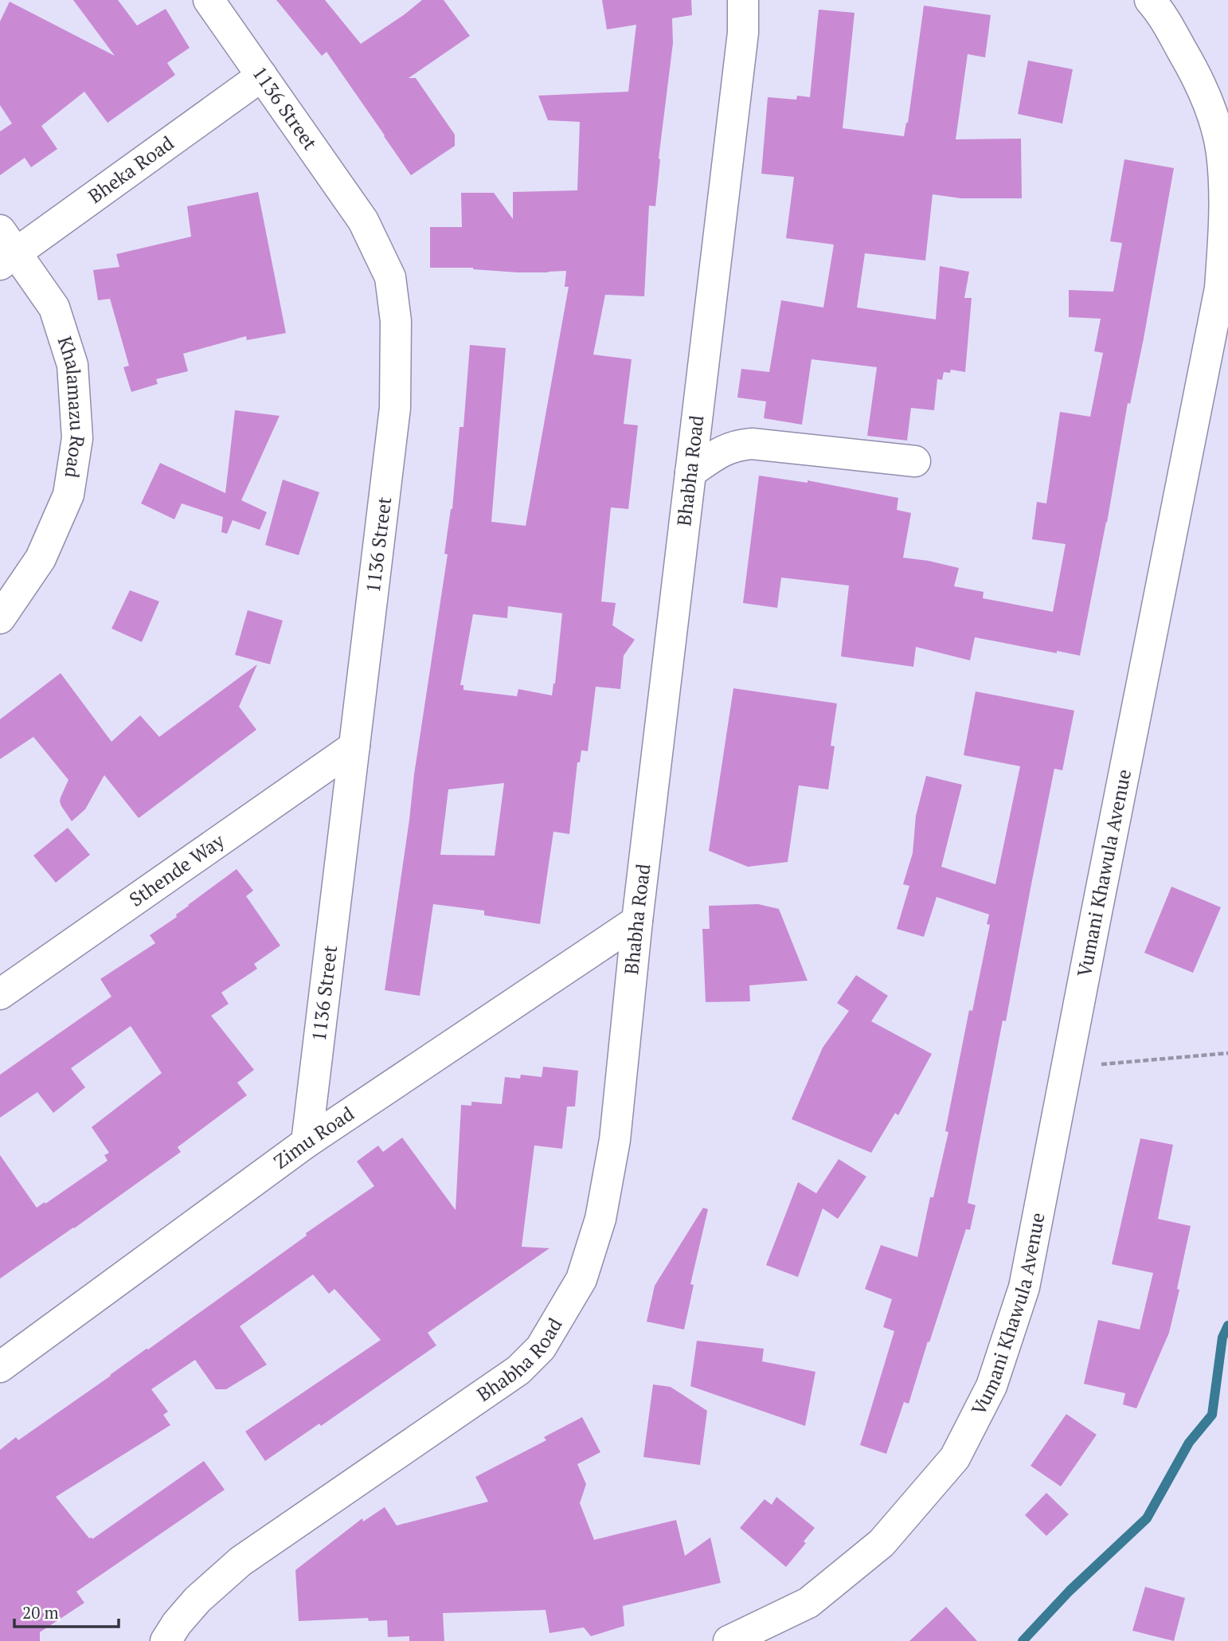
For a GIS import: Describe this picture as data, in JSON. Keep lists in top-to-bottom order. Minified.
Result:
{"streets":{"street":["1136 Street","Bheka Road","Khalamazu Road","Bhabha Road","Sthende Way","Vumani Khawula Avenue","Zimu Road"]},"crossings":[["1136 Street","Bheka Road"],["1136 Street","Sthende Way"],["1136 Street","Zimu Road"],["Bheka Road","Khalamazu Road"],["Bhabha Road","Zimu Road"]],"scale_bar":"20 m"}
